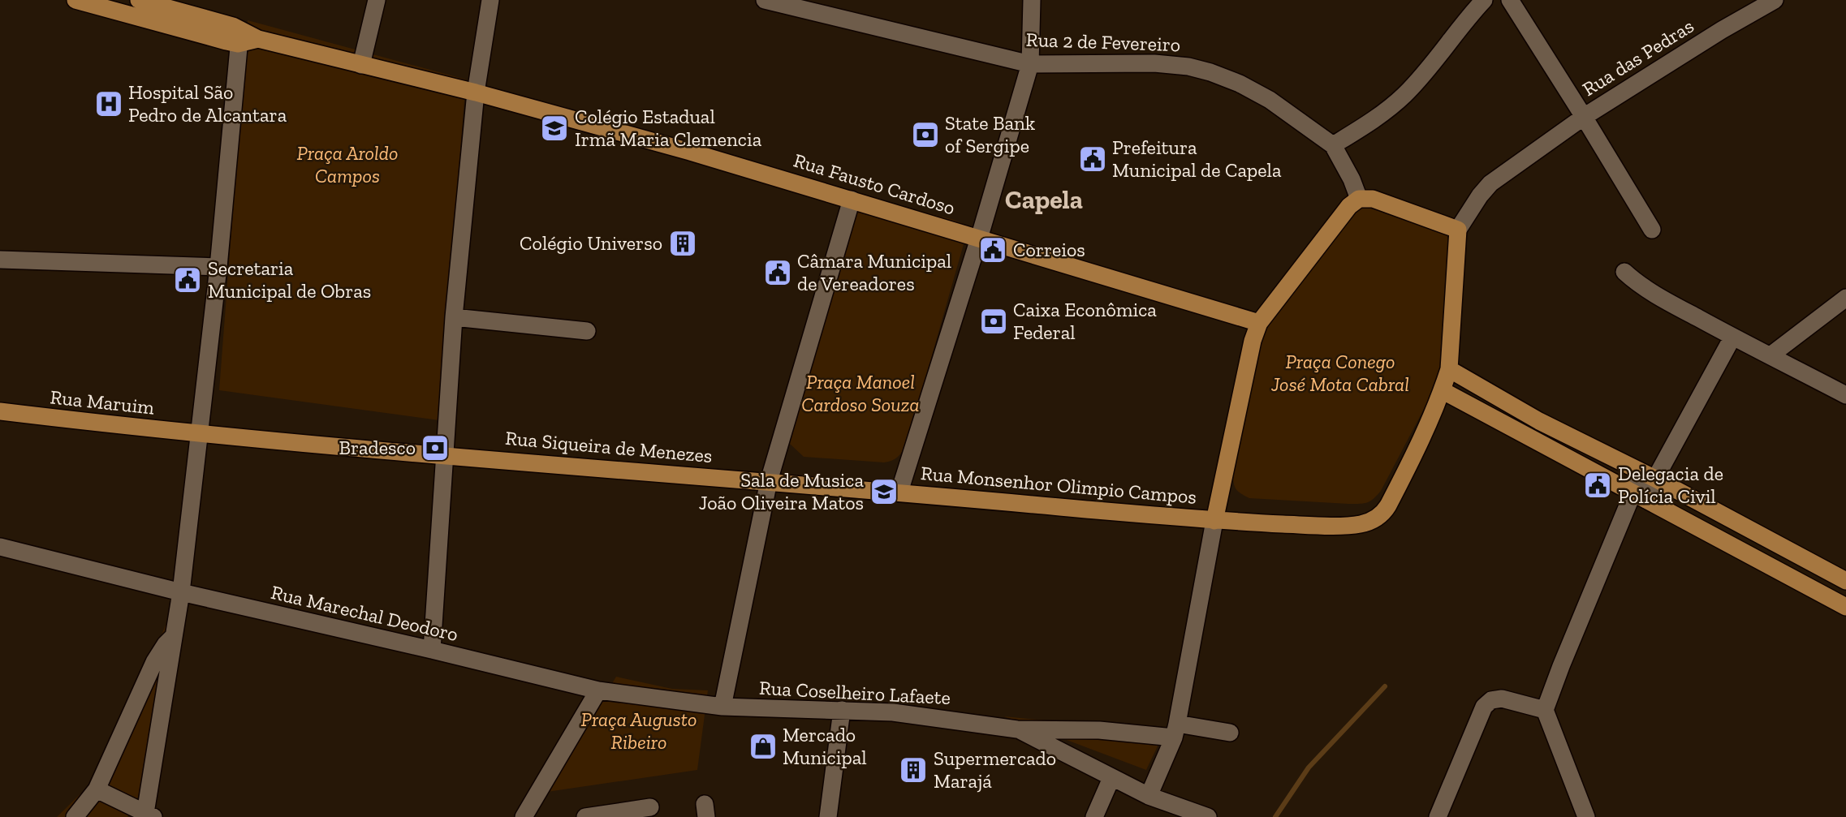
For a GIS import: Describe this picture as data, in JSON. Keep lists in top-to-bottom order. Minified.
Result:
{"streets":{"main road":["Rua Fausto Cardoso","Rua Maruim","Rua Siqueira de Menezes","Rua Monsenhor Olimpio Campos"],"street":["Rua 2 de Fevereiro","Rua das Pedras","Rua Marechal Deodoro","Rua Coselheiro Lafaete"]},"crossings":[["Rua Marechal Deodoro","Rua Coselheiro Lafaete"]],"districts":["Capela"],"parks":["Praça Aroldo Campos","Praça Conego José Mota Cabral","Praça Manoel Cardoso Souza","Praça Augusto Ribeiro"],"places":{"hospital":["Hospital São Pedro de Alcantara"],"school or university":["Colégio Estadual Irmã Maria Clemencia","Sala de Musica João Oliveira Matos"],"bank":["State Bank of Sergipe","Caixa Econômica Federal","Bradesco"],"public building":["Prefeitura Municipal de Capela","Correios","Câmara Municipal de Vereadores","Secretaria Municipal de Obras","Delegacia de Polícia Civil"],"building":["Colégio Universo","Supermercado Marajá"],"shop":["Mercado Municipal"]}}
